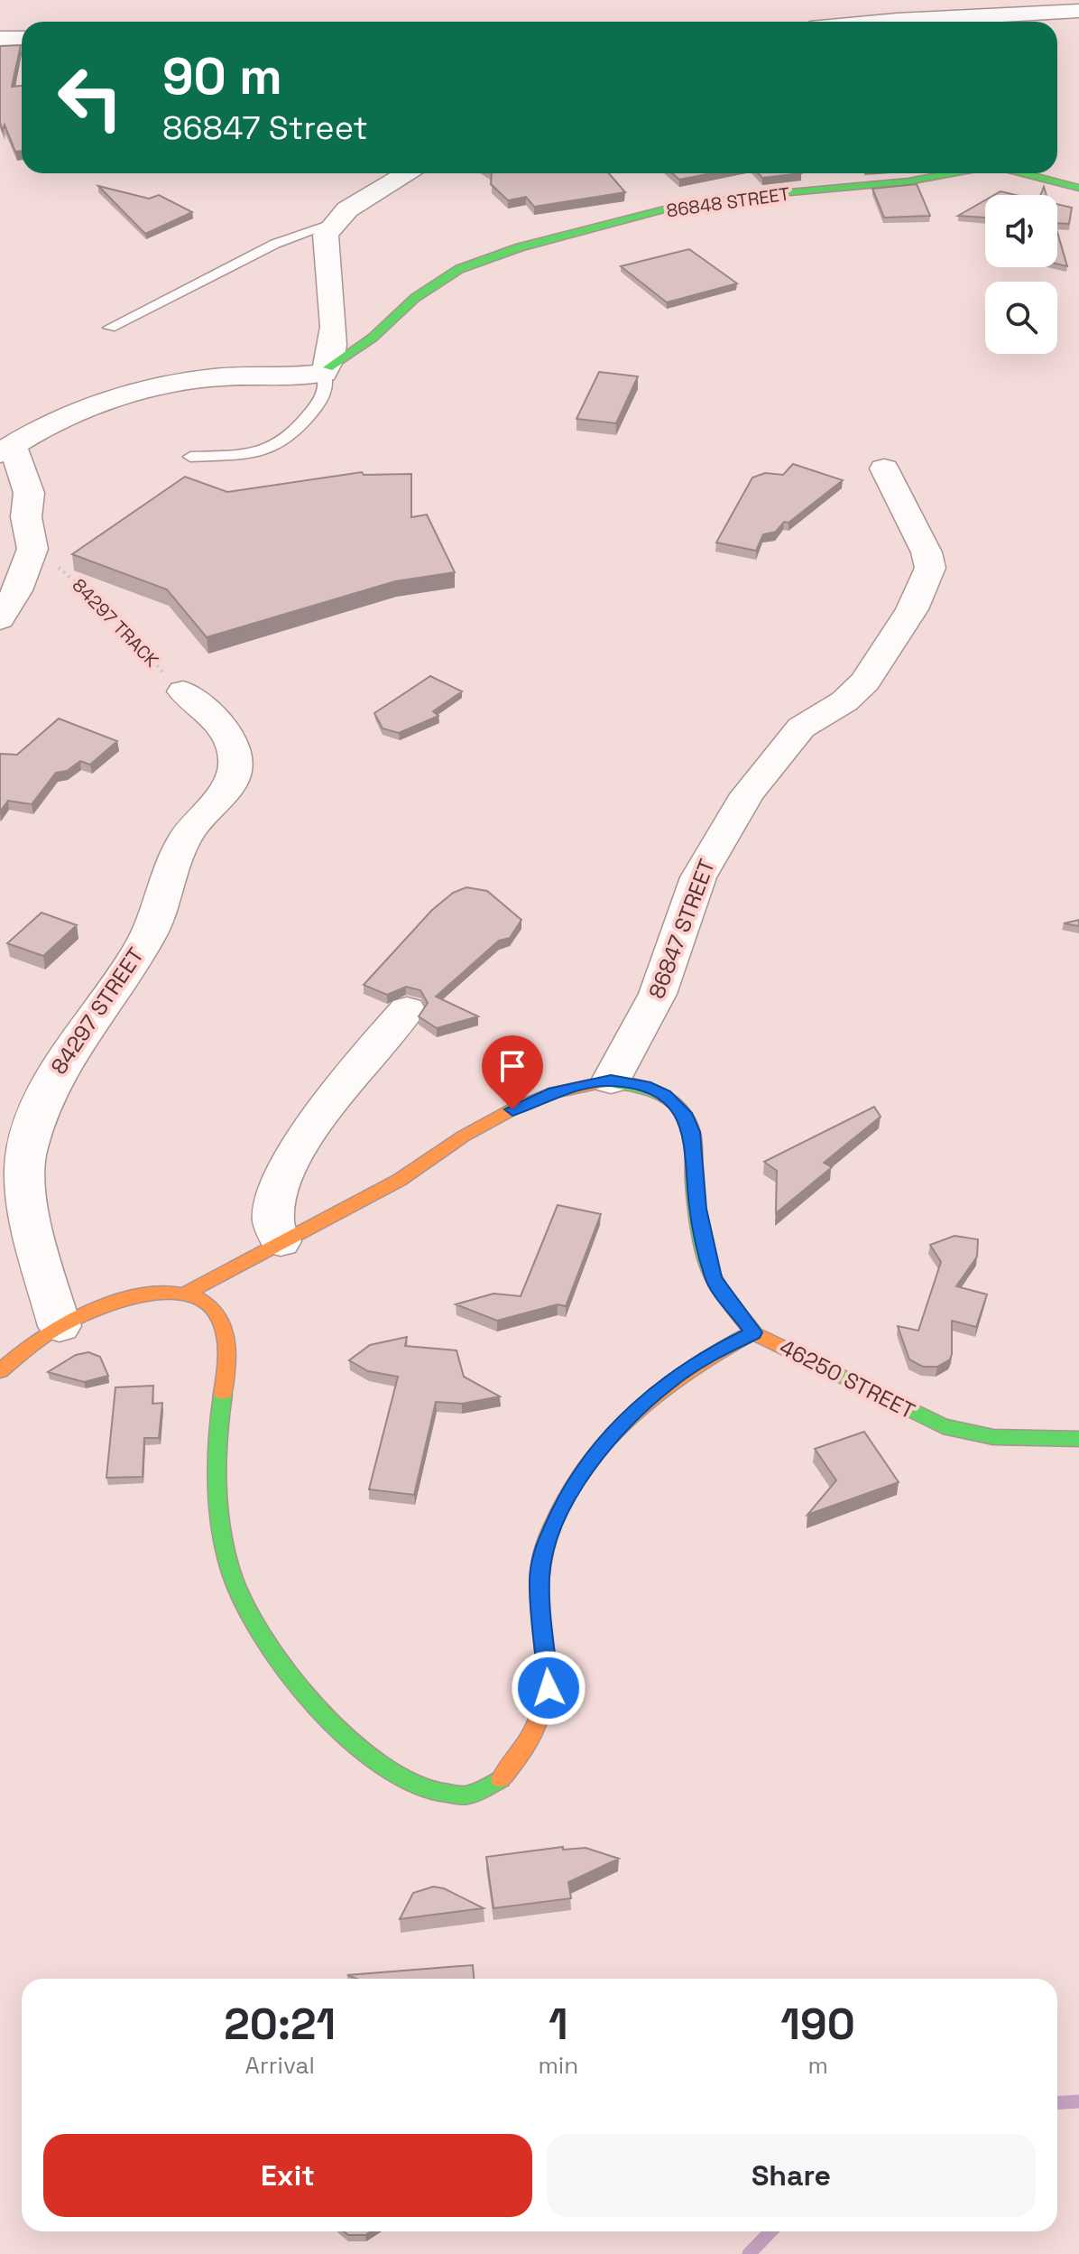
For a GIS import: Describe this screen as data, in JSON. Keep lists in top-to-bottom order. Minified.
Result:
{"streets":{"street":["86848 STREET","86847 STREET","84297 STREET","46250 STREET"],"path":["84297 TRACK"]},"crossings":[["84297 TRACK","84297 STREET"],["84297 STREET","46250 STREET"]],"page":{"turn":["90 m","86847 Street"],"eta":["20:21","Arrival","1","min","190","m"],"buttons":["Exit","Share"]}}
